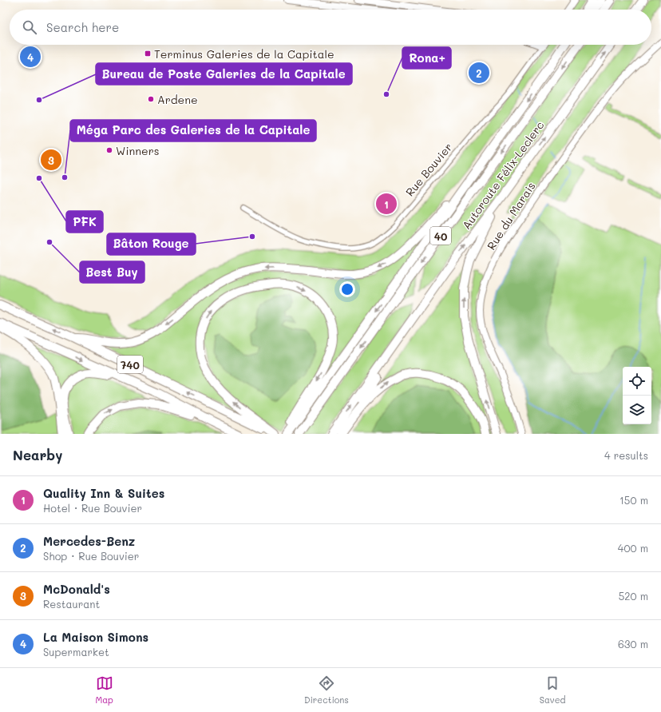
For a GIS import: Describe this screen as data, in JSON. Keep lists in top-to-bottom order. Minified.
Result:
{"streets":{"highway":["Autoroute Félix-Leclerc","40","740"],"street":["Rue Bouvier","Rue du Marais"]},"places":{"transit":["Terminus Galeries de la Capitale"],"other":["Rona+","Ardene","Bureau de Poste Galeries de la Capitale","Winners","Méga Parc des Galeries de la Capitale","PFK","Bâton Rouge","Best Buy"]},"page":{"search":"Search here","pins":["4","2","3","1"],"heading":["Nearby","4 results"],"list":[{"mark":"1","name":"Quality Inn & Suites","note":"Hotel · Rue Bouvier","value":"150 m"},{"mark":"2","name":"Mercedes-Benz","note":"Shop · Rue Bouvier","value":"400 m"},{"mark":"3","name":"McDonald's","note":"Restaurant","value":"520 m"},{"mark":"4","name":"La Maison Simons","note":"Supermarket","value":"630 m"}],"nav":["Map","Directions","Saved"]}}
